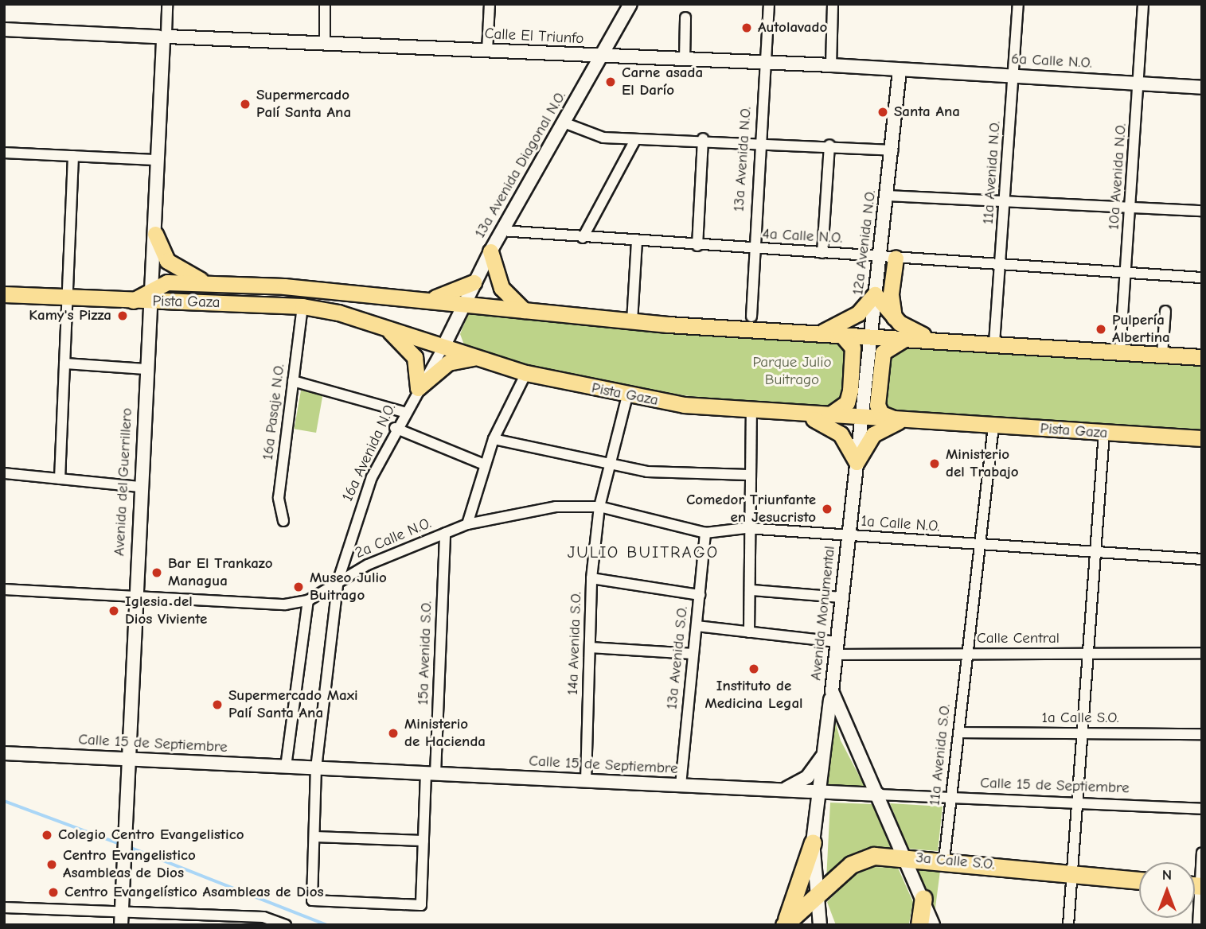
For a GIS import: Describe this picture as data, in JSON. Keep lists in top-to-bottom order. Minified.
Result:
{"streets":{"highway":["3a Calle S.O."],"main road":["Pista Gaza"],"street":["Calle El Triunfo","6a Calle N.O.","13a Avenida N.O.","13a Avenida Diagonal N.O.","11a Avenida N.O.","10a Avenida N.O.","4a Calle N.O.","12a Avenida N.O.","16a Pasaje N.O.","16a Avenida N.O.","Avenida del Guerrillero","1a Calle N.O.","2a Calle N.O.","Avenida Monumental","Calle Central","14a Avenida S.O.","15a Avenida S.O.","13a Avenida S.O.","1a Calle S.O.","Calle 15 de Septiembre","11a Avenida S.O."]},"crossings":[["Calle El Triunfo","6a Calle N.O."],["Calle El Triunfo","13a Avenida N.O."],["Calle El Triunfo","13a Avenida Diagonal N.O."],["Calle El Triunfo","12a Avenida N.O."],["Calle El Triunfo","Avenida del Guerrillero"],["6a Calle N.O.","11a Avenida N.O."],["6a Calle N.O.","10a Avenida N.O."],["6a Calle N.O.","12a Avenida N.O."],["13a Avenida N.O.","4a Calle N.O."],["13a Avenida Diagonal N.O.","4a Calle N.O."],["13a Avenida Diagonal N.O.","Pista Gaza"],["13a Avenida Diagonal N.O.","16a Avenida N.O."],["11a Avenida N.O.","4a Calle N.O."],["11a Avenida N.O.","Pista Gaza"],["10a Avenida N.O.","4a Calle N.O."],["10a Avenida N.O.","Pista Gaza"],["4a Calle N.O.","12a Avenida N.O."],["12a Avenida N.O.","Pista Gaza"],["12a Avenida N.O.","Avenida Monumental"],["Pista Gaza","16a Pasaje N.O."],["Pista Gaza","16a Avenida N.O."],["Pista Gaza","Avenida del Guerrillero"],["Pista Gaza","Avenida Monumental"],["Pista Gaza","14a Avenida S.O."],["16a Avenida N.O.","2a Calle N.O."],["16a Avenida N.O.","15a Avenida S.O."],["16a Avenida N.O.","Calle 15 de Septiembre"],["Avenida del Guerrillero","2a Calle N.O."],["Avenida del Guerrillero","Calle 15 de Septiembre"],["1a Calle N.O.","2a Calle N.O."],["1a Calle N.O.","Avenida Monumental"],["1a Calle N.O.","14a Avenida S.O."],["1a Calle N.O.","13a Avenida S.O."],["2a Calle N.O.","14a Avenida S.O."],["2a Calle N.O.","15a Avenida S.O."],["Avenida Monumental","Calle Central"],["Avenida Monumental","Calle 15 de Septiembre"],["Avenida Monumental","3a Calle S.O."],["Calle Central","13a Avenida S.O."],["Calle Central","11a Avenida S.O."],["14a Avenida S.O.","Calle 15 de Septiembre"],["15a Avenida S.O.","Calle 15 de Septiembre"],["13a Avenida S.O.","Calle 15 de Septiembre"],["1a Calle S.O.","11a Avenida S.O."],["Calle 15 de Septiembre","11a Avenida S.O."],["11a Avenida S.O.","3a Calle S.O."]],"districts":["JULIO BUITRAGO"],"parks":["Parque Julio Buitrago"],"places":["Autolavado","Carne asada El Darío","Supermercado Palí Santa Ana","Santa Ana","Kamy's Pizza","Pulpería Albertina","Ministerio del Trabajo","Comedor Triunfante en Jesucristo","Bar El Trankazo Managua","Museo Julio Buitrago","Iglesia del Dios Viviente","Instituto de Medicina Legal","Supermercado Maxi Palí Santa Ana","Ministerio de Hacienda","Colegio Centro Evangelistico","Centro Evangelistico Asambleas de Dios","Centro Evangelístico Asambleas de Dios"],"north":"top"}
